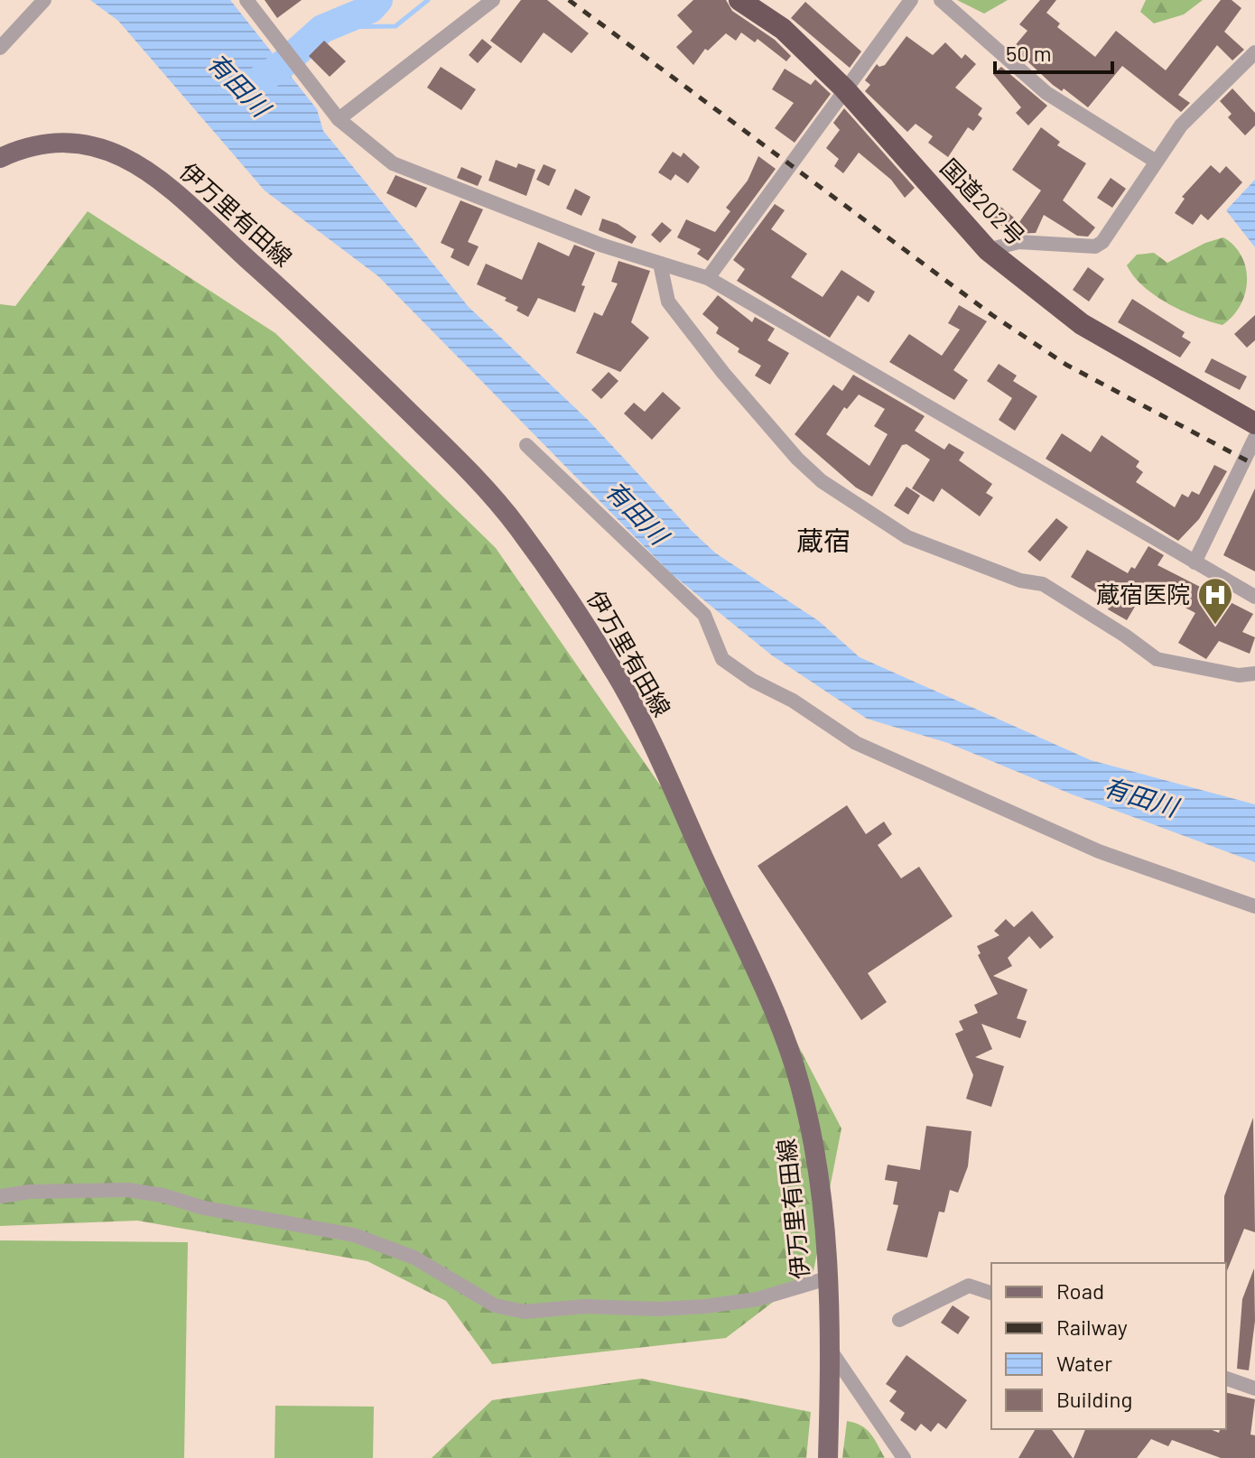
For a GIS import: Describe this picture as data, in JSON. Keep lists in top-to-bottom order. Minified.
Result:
{"streets":{"highway":["国道202号"],"main road":["伊万里有田線"]},"districts":["蔵宿"],"water":["有田川"],"places":{"hospital":["蔵宿医院"]},"legend":["Road","Railway","Water","Building"],"scale_bar":"50 m"}
